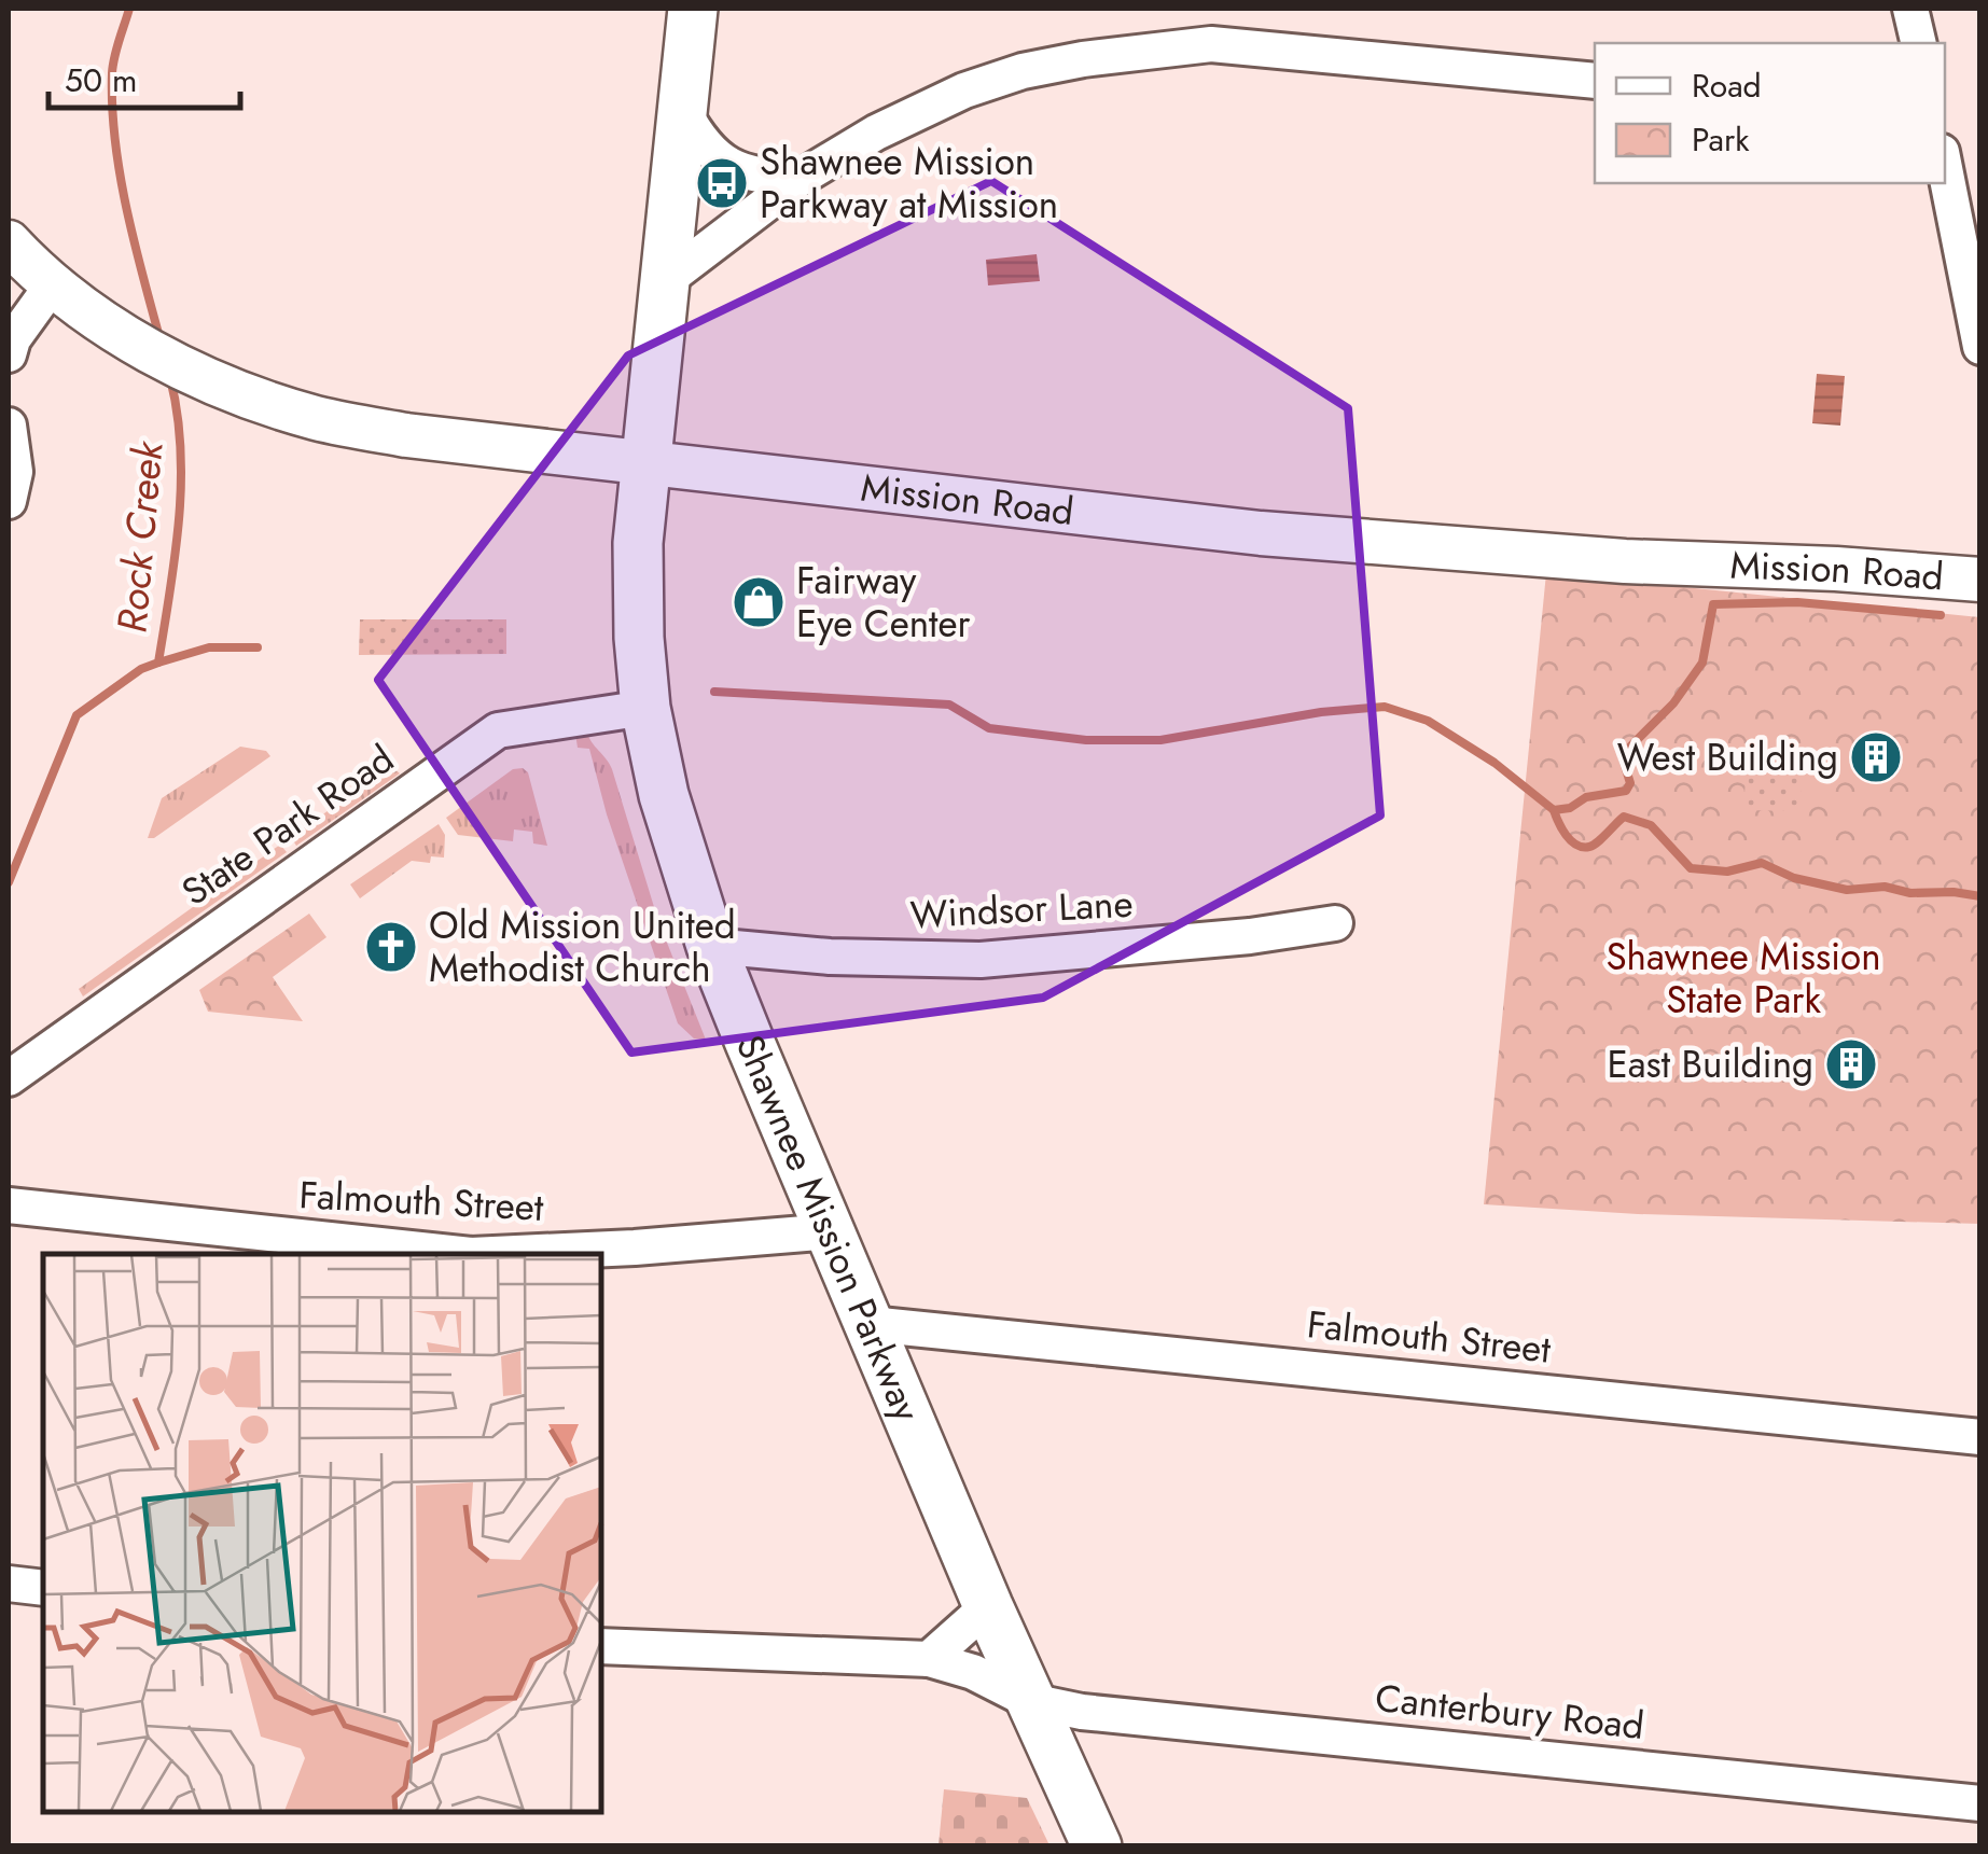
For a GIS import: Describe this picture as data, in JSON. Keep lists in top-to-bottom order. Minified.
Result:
{"streets":{"highway":["Shawnee Mission Parkway"],"main road":["Mission Road"],"street":["State Park Road","Windsor Lane","Falmouth Street","Canterbury Road"]},"crossings":[["Mission Road","Shawnee Mission Parkway"],["State Park Road","Shawnee Mission Parkway"],["Windsor Lane","Shawnee Mission Parkway"],["Falmouth Street","Shawnee Mission Parkway"],["Shawnee Mission Parkway","Canterbury Road"]],"water":["Rock Creek"],"parks":["Shawnee Mission State Park"],"places":{"bus stop":["Shawnee Mission Parkway at Mission"],"shop":["Fairway Eye Center"],"building":["West Building","East Building"],"church":["Old Mission United Methodist Church"]},"legend":["Road","Park"],"scale_bar":"50 m"}
